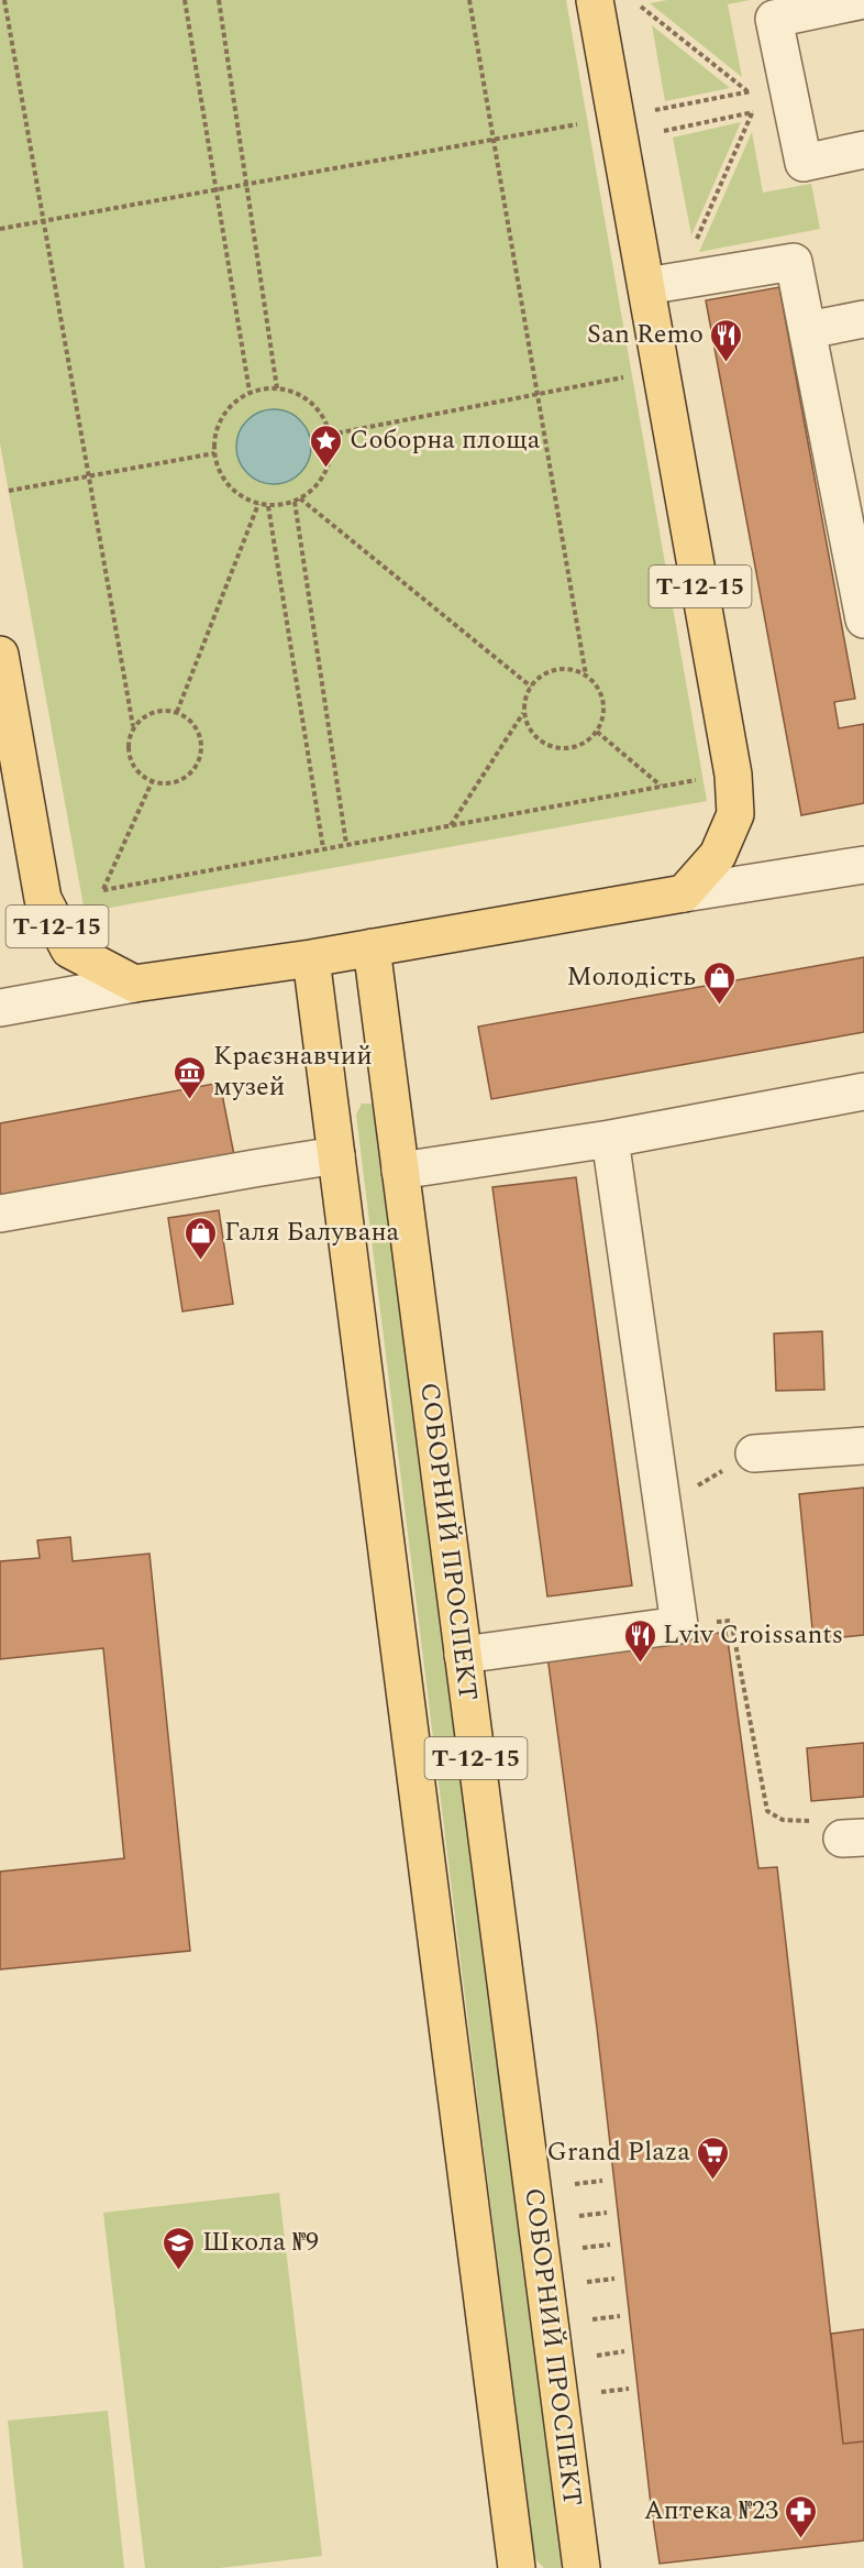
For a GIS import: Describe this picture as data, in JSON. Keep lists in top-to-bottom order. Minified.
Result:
{"streets":{"main road":["Т-12-15","СОБОРНИЙ ПРОСПЕКТ"]},"places":{"restaurant":["San Remo","Lviv Croissants"],"place":["Соборна площа"],"shop":["Молодість","Галя Балувана"],"museum":["Краєзнавчий музей"],"supermarket":["Grand Plaza"],"school or university":["Школа №9"],"pharmacy":["Аптека №23"]}}
